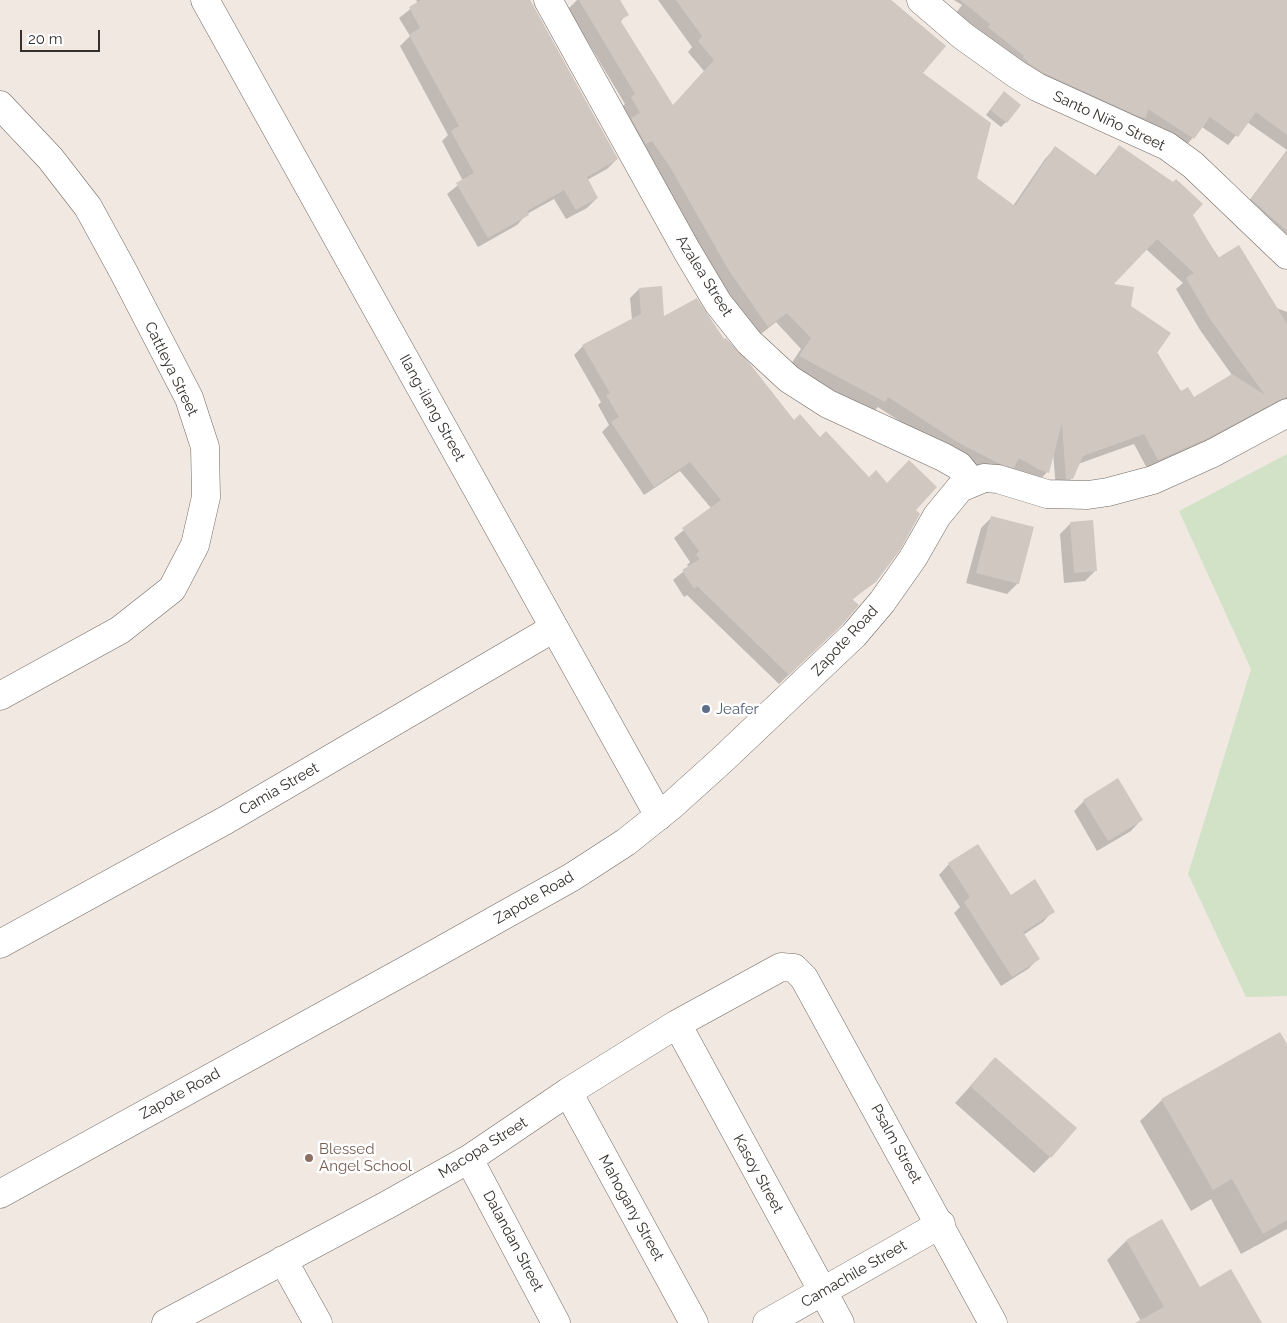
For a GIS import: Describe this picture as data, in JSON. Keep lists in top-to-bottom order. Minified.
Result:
{"streets":{"street":["Santo Niño Street","Azalea Street","Cattleya Street","Ilang-ilang Street","Zapote Road","Camia Street","Psalm Street","Macopa Street","Kasoy Street","Mahogany Street","Dalandan Street","Camachile Street"]},"crossings":[["Azalea Street","Zapote Road"],["Ilang-ilang Street","Zapote Road"],["Ilang-ilang Street","Camia Street"],["Psalm Street","Macopa Street"],["Psalm Street","Camachile Street"],["Macopa Street","Kasoy Street"],["Macopa Street","Mahogany Street"],["Macopa Street","Dalandan Street"],["Kasoy Street","Camachile Street"]],"places":["Jeafer","Blessed Angel School"],"scale_bar":"20 m"}
